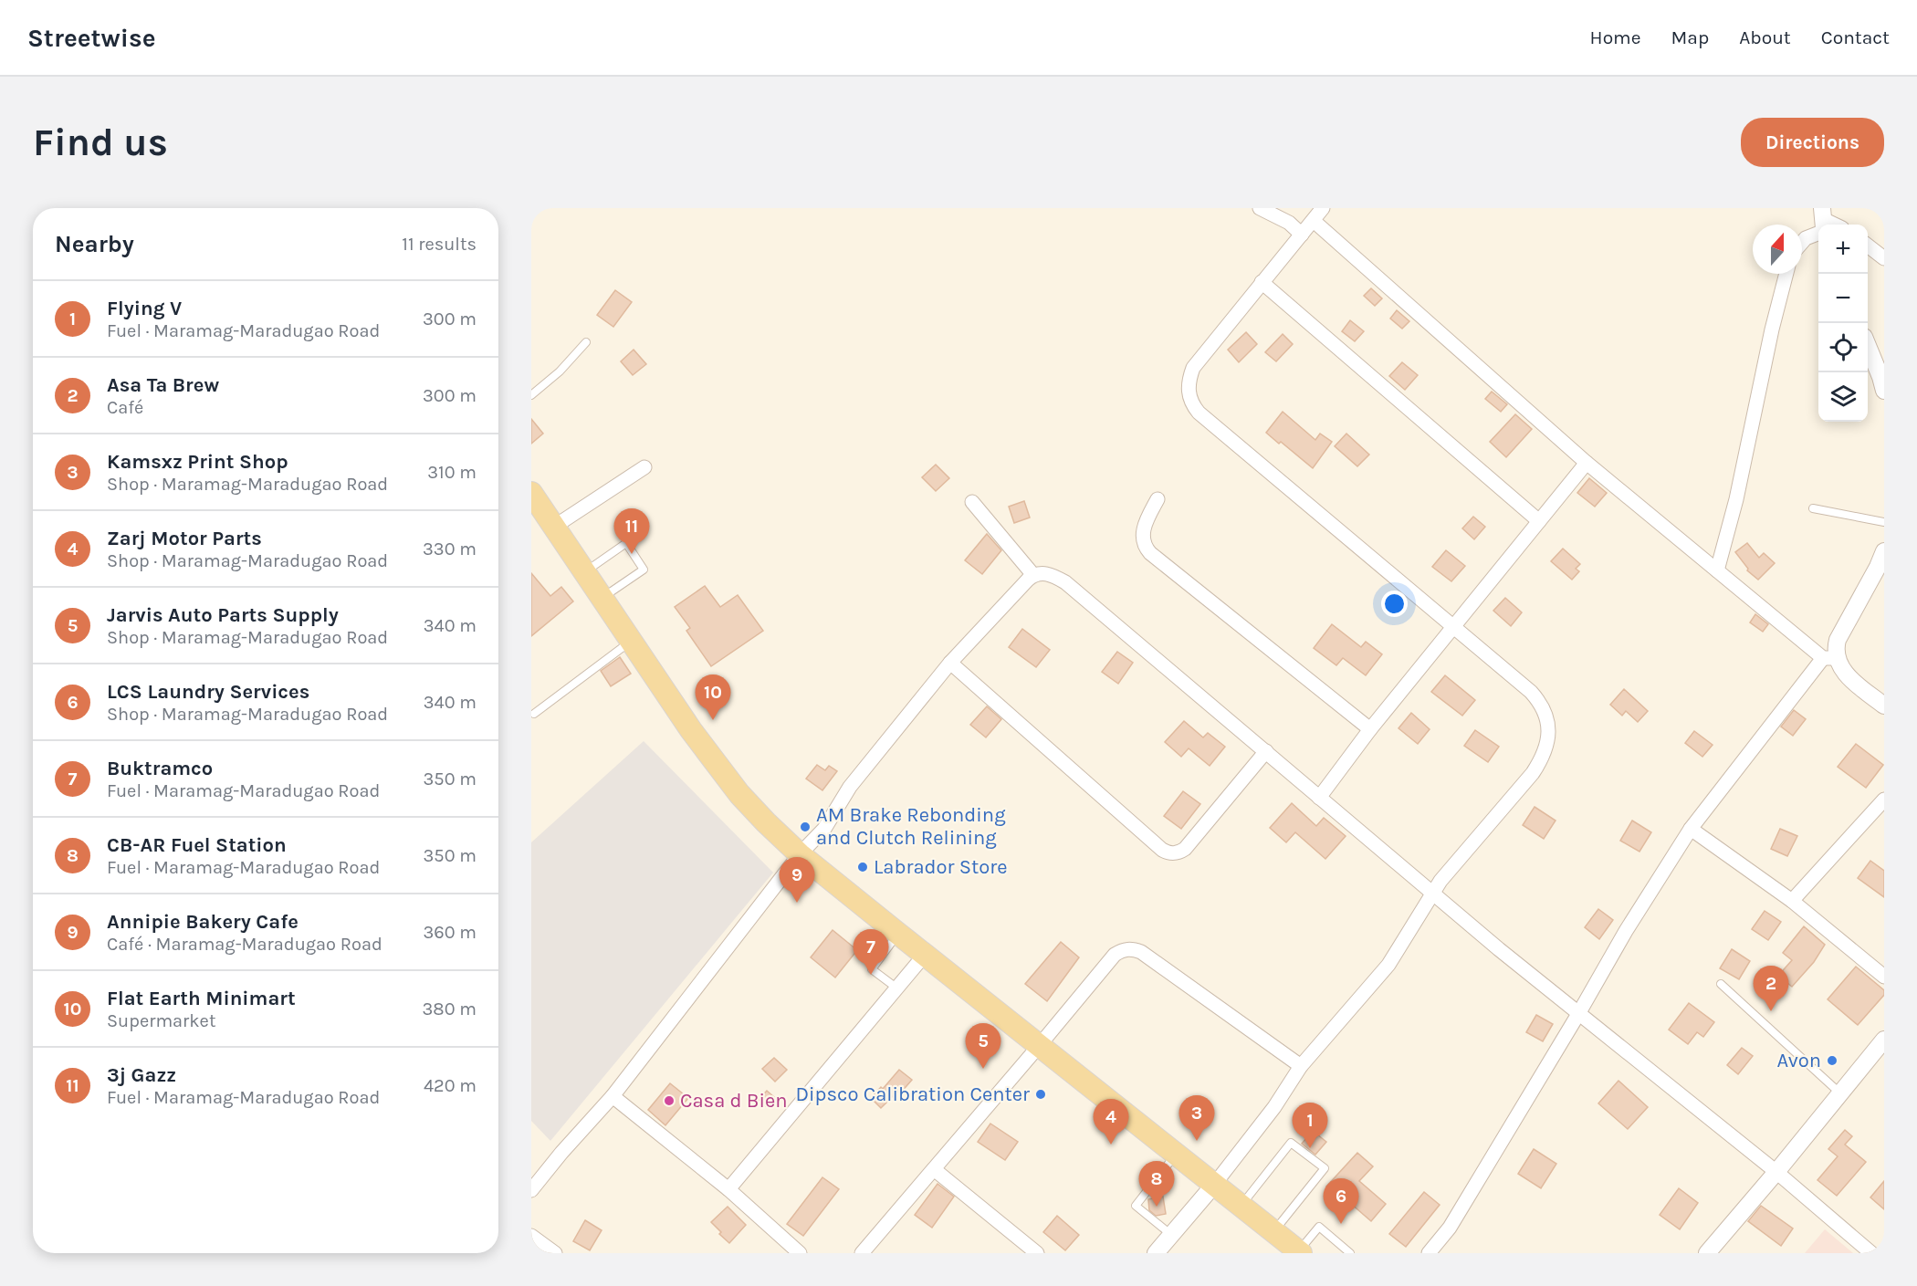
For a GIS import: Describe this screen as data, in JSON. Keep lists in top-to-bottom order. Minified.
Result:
{"places":["AM Brake Rebonding and Clutch Relining","Labrador Store","Avon","Dipsco Calibration Center","Casa d Bien"],"north":"top","page":{"header":"Streetwise","nav":["Home","Map","About","Contact"],"buttons":"Directions","title":"Find us","heading":["Nearby","11 results"],"map_buttons":["+","−"],"list":[{"mark":"1","name":"Flying V","note":"Fuel · Maramag-Maradugao Road","value":"300 m"},{"mark":"2","name":"Asa Ta Brew","note":"Café","value":"300 m"},{"mark":"3","name":"Kamsxz Print Shop","note":"Shop · Maramag-Maradugao Road","value":"310 m"},{"mark":"4","name":"Zarj Motor Parts","note":"Shop · Maramag-Maradugao Road","value":"330 m"},{"mark":"5","name":"Jarvis Auto Parts Supply","note":"Shop · Maramag-Maradugao Road","value":"340 m"},{"mark":"6","name":"LCS Laundry Services","note":"Shop · Maramag-Maradugao Road","value":"340 m"},{"mark":"7","name":"Buktramco","note":"Fuel · Maramag-Maradugao Road","value":"350 m"},{"mark":"8","name":"CB-AR Fuel Station","note":"Fuel · Maramag-Maradugao Road","value":"350 m"},{"mark":"9","name":"Annipie Bakery Cafe","note":"Café · Maramag-Maradugao Road","value":"360 m"},{"mark":"10","name":"Flat Earth Minimart","note":"Supermarket","value":"380 m"},{"mark":"11","name":"3j Gazz","note":"Fuel · Maramag-Maradugao Road","value":"420 m"}],"pins":["11","10","9","7","2","5","3","4","1","8","6"]}}
